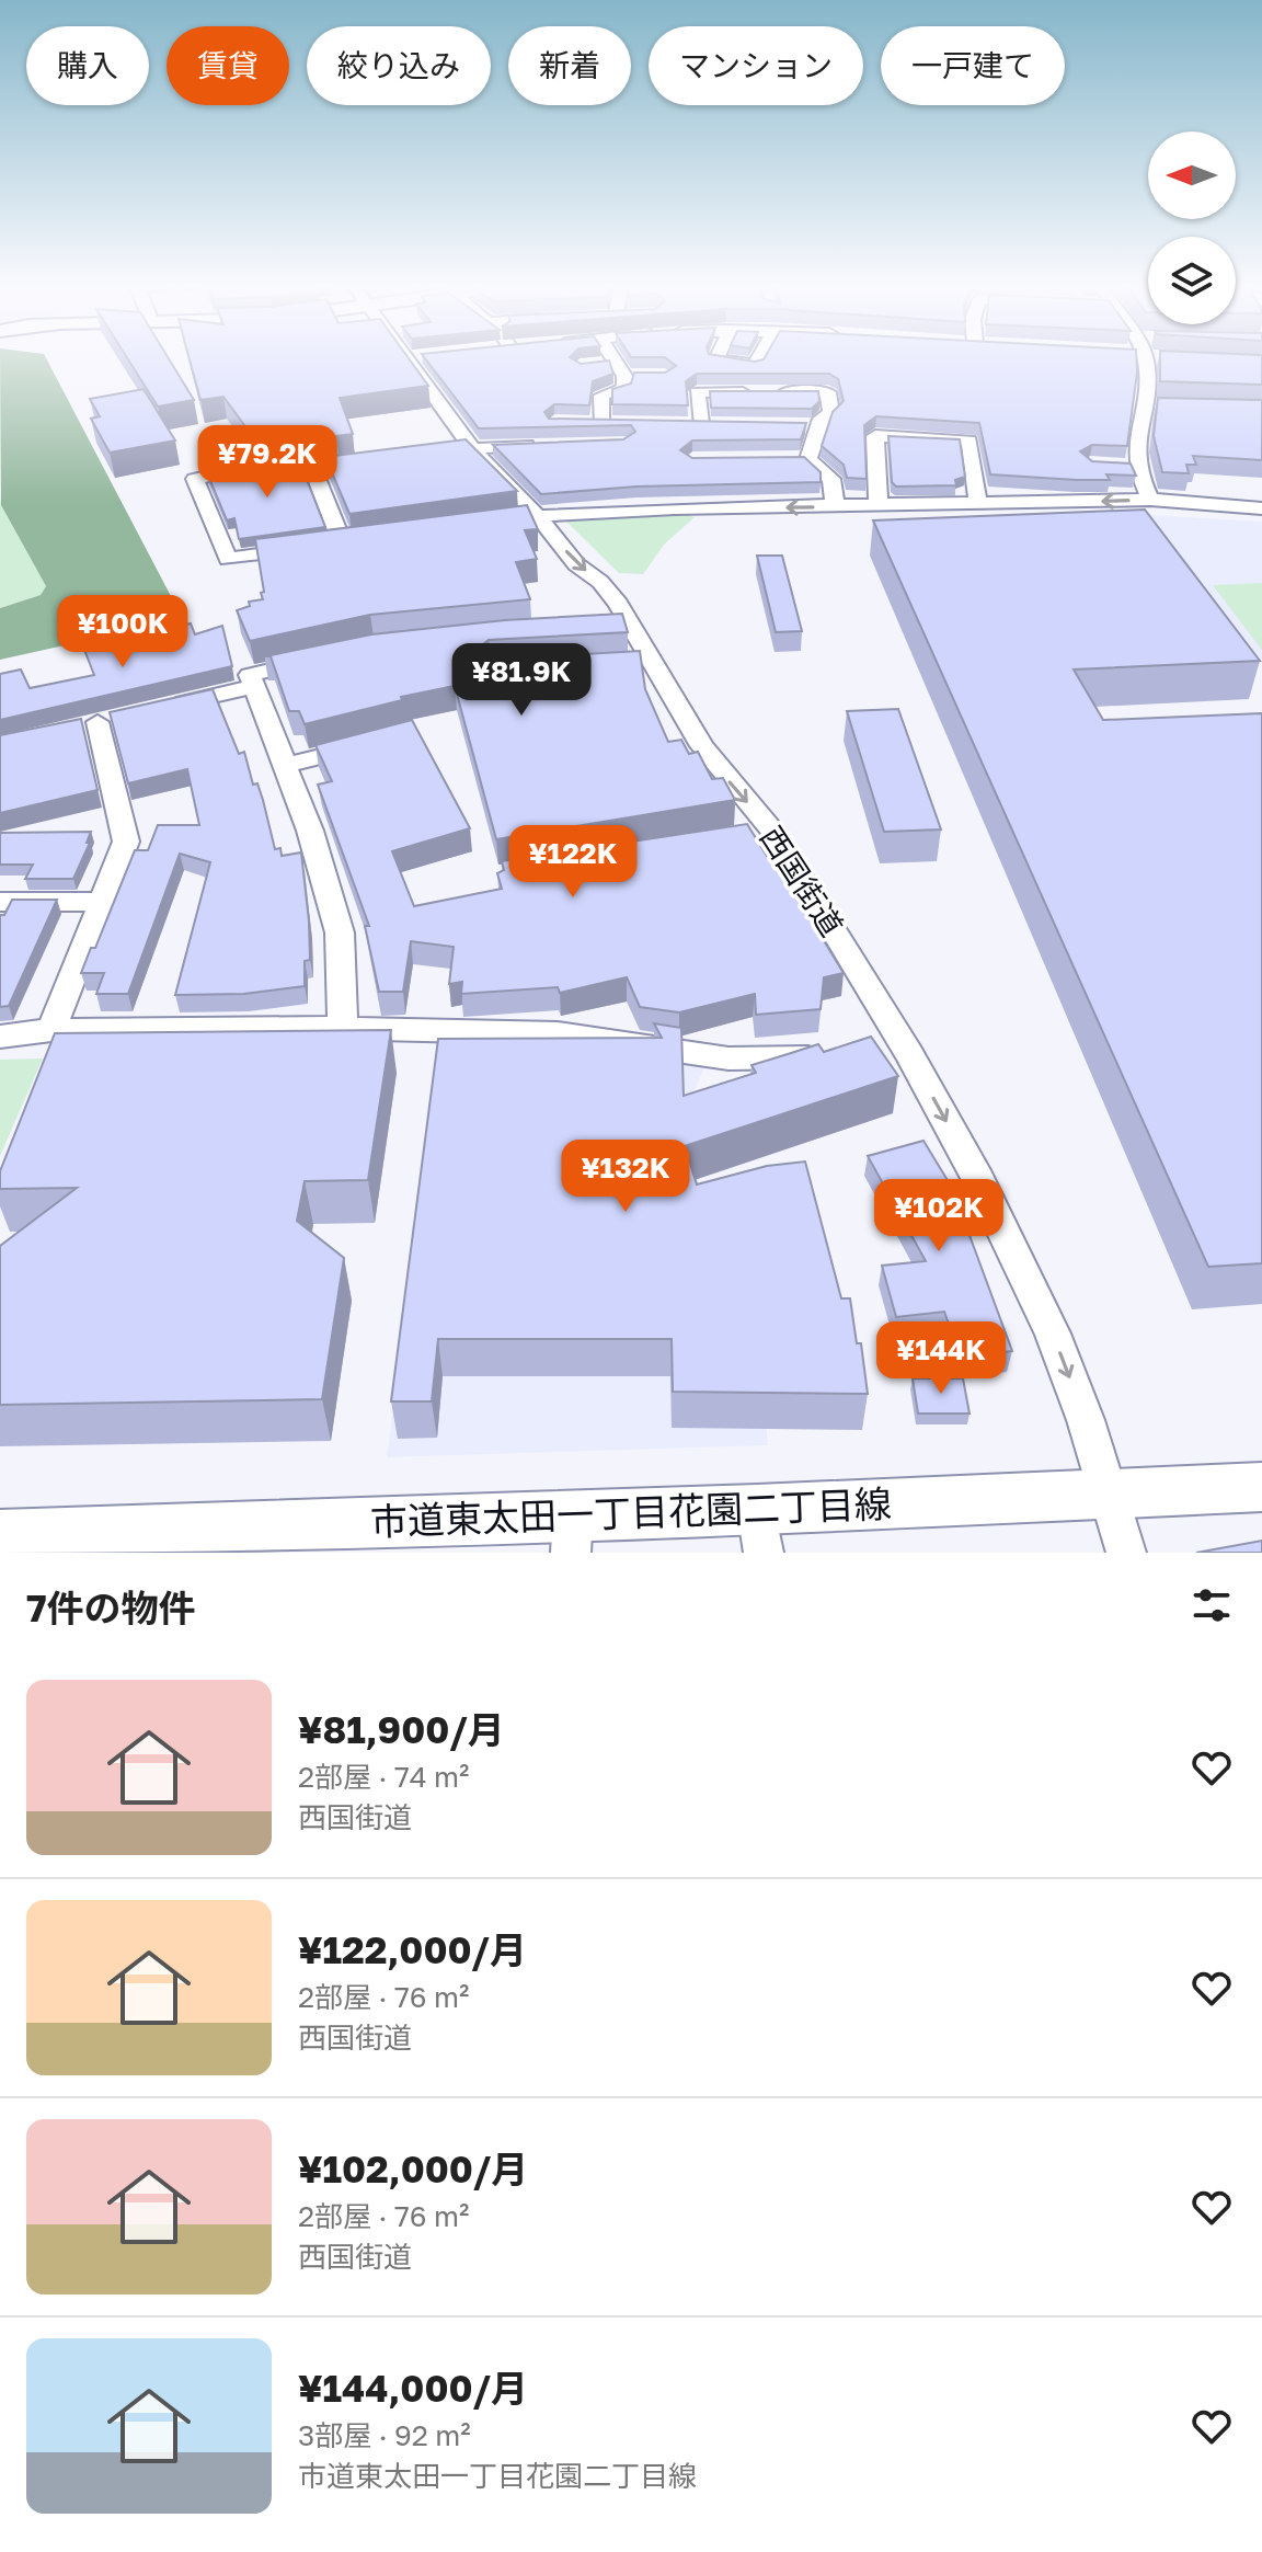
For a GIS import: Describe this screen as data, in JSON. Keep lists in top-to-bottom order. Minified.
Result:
{"streets":{"street":["西国街道","市道東太田一丁目花園二丁目線"]},"crossings":[["西国街道","市道東太田一丁目花園二丁目線"]],"one_way":["西国街道"],"north":"left","page":{"chip":["購入","賃貸","絞り込み","新着","マンション","一戸建て"],"price":["¥79.2K","¥100K","¥81.9K","¥122K","¥132K","¥102K","¥144K"],"heading":"7件の物件","list":[{"name":"¥81,900/月","note":"2部屋 · 74 m² · 西国街道"},{"name":"¥122,000/月","note":"2部屋 · 76 m² · 西国街道"},{"name":"¥102,000/月","note":"2部屋 · 76 m² · 西国街道"},{"name":"¥144,000/月","note":"3部屋 · 92 m² · 市道東太田一丁目花園二丁目線"}]}}
